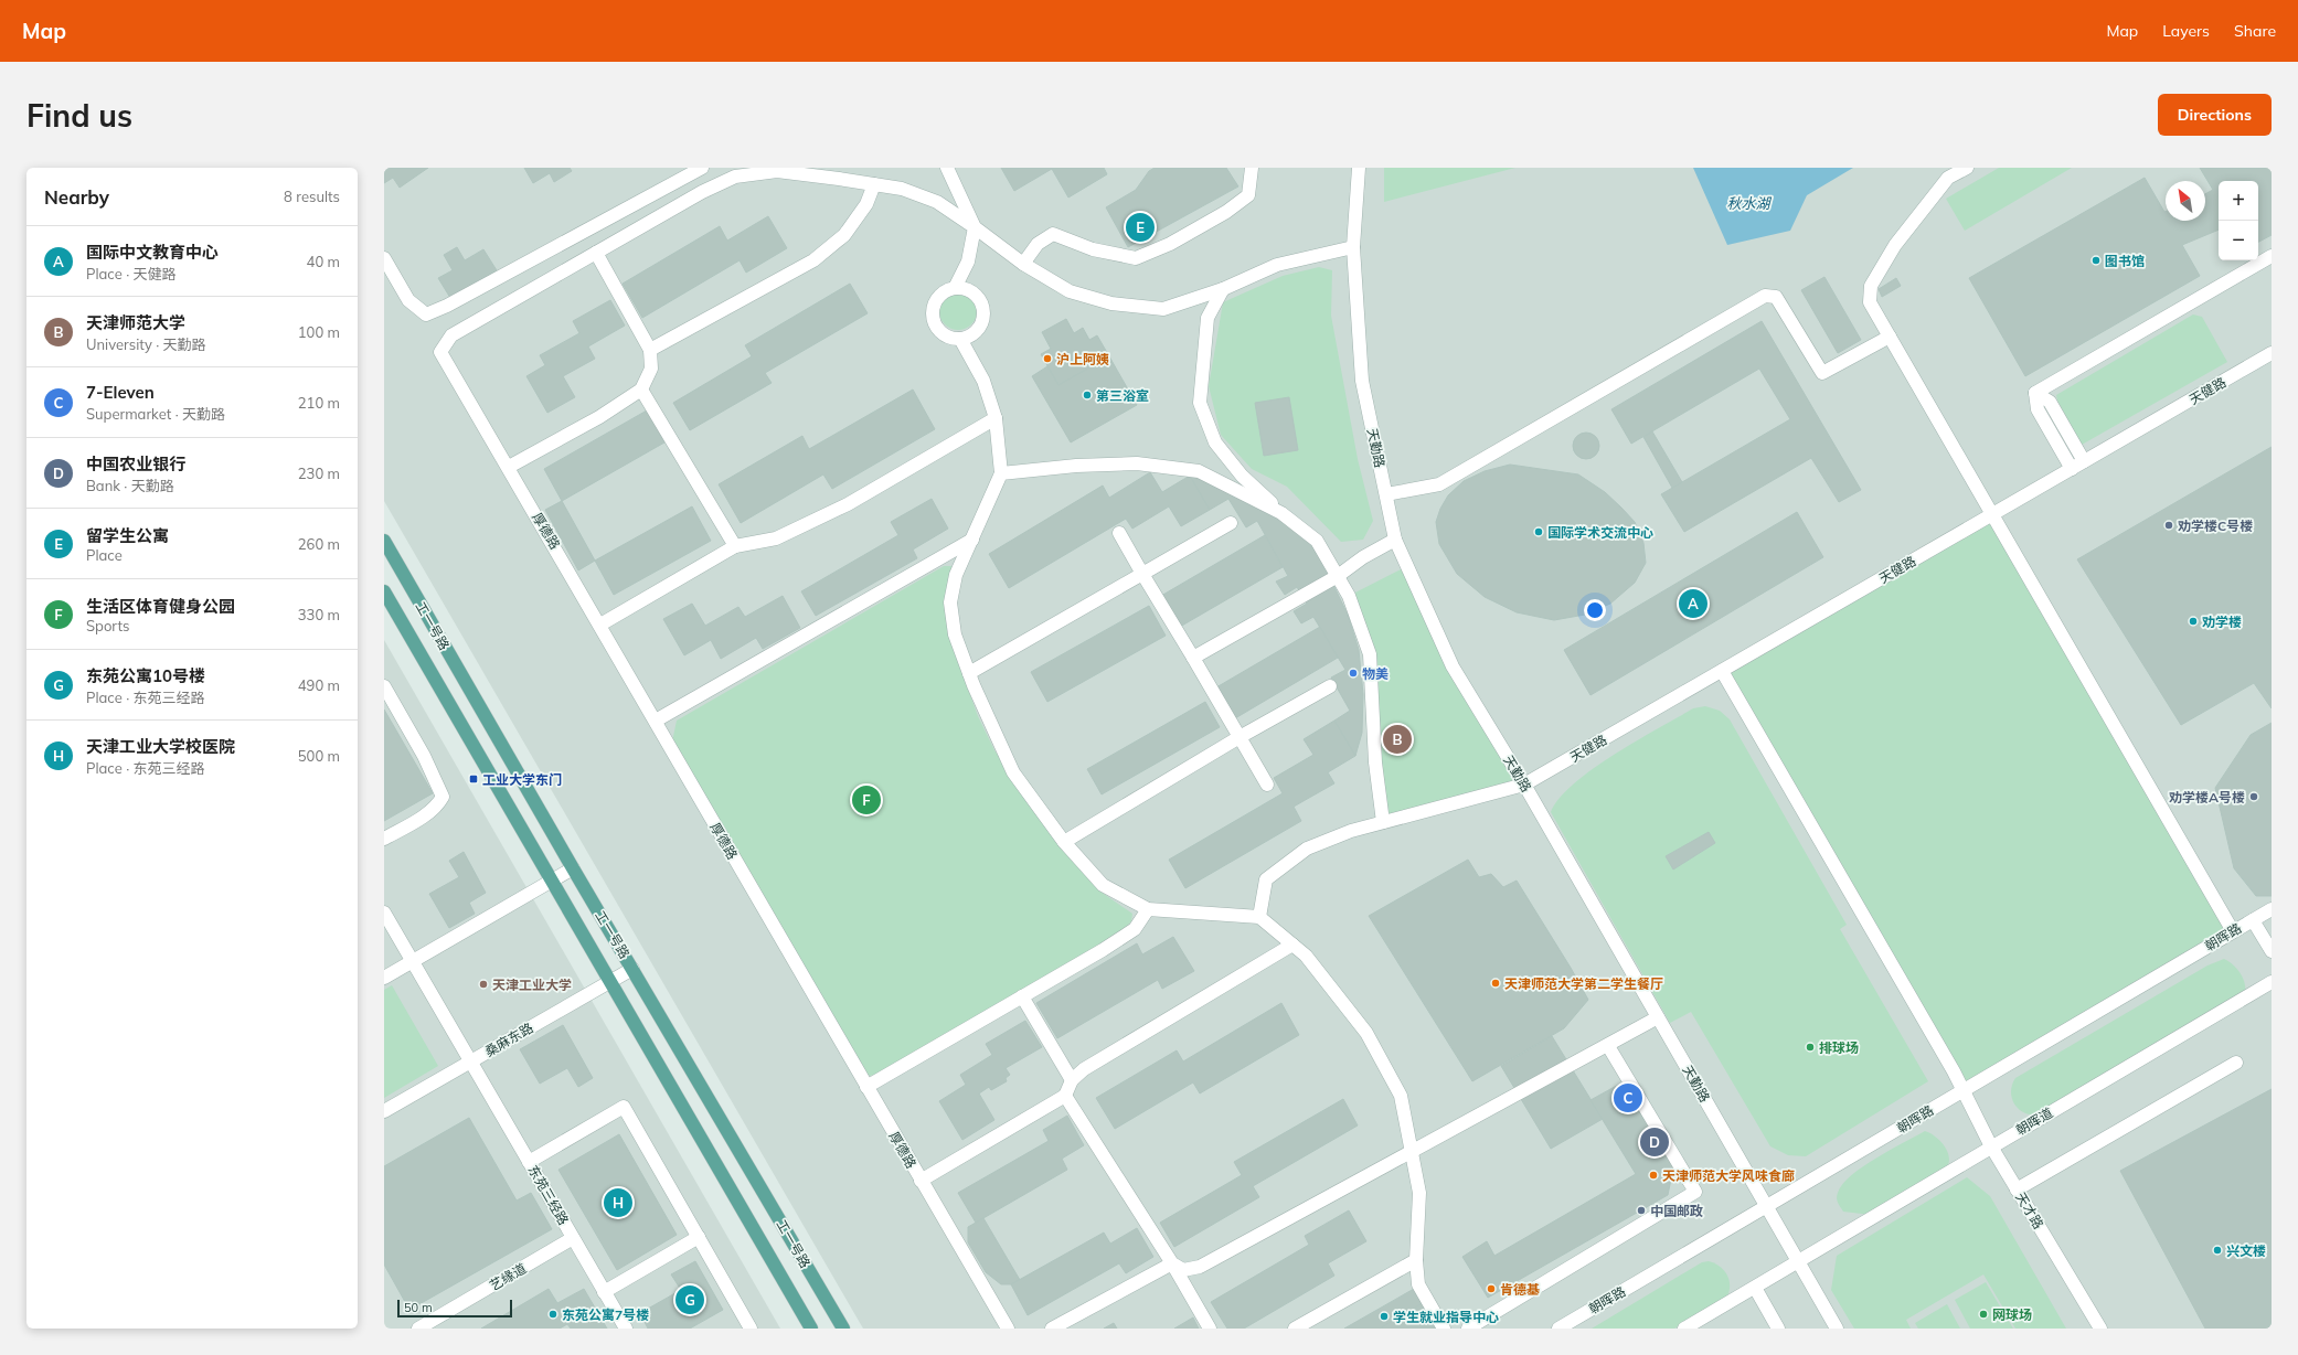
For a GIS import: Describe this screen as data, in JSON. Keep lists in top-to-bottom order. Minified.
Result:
{"streets":{"main road":["工一号路"],"street":["天健路","天勤路","厚德路","朝晖路","桑麻东路","朝晖道","东苑三经路","天才路","艺缘道"]},"crossings":[["天健路","天勤路"],["天健路","天才路"],["天勤路","朝晖路"],["天勤路","朝晖道"],["工一号路","桑麻东路"],["朝晖路","天才路"],["桑麻东路","东苑三经路"],["朝晖道","天才路"],["东苑三经路","艺缘道"]],"water":["秋水湖"],"places":{"other":["图书馆","沪上阿姨","第三浴室","劝学楼C号楼","国际学术交流中心","劝学楼","物美","劝学楼A号楼","天津师范大学第二学生餐厅","天津工业大学","排球场","天津师范大学风味食廊","中国邮政","兴文楼","肯德基","东苑公寓7号楼","网球场","学生就业指导中心"],"transit":["工业大学东门"]},"scale_bar":"50 m","north":"top left","page":{"header":"Map","nav":["Map","Layers","Share"],"buttons":"Directions","title":"Find us","heading":["Nearby","8 results"],"map_buttons":["+","−"],"pins":["E","A","B","F","C","D","H","G"],"list":[{"mark":"A","name":"国际中文教育中心","note":"Place · 天健路","value":"40 m"},{"mark":"B","name":"天津师范大学","note":"University · 天勤路","value":"100 m"},{"mark":"C","name":"7-Eleven","note":"Supermarket · 天勤路","value":"210 m"},{"mark":"D","name":"中国农业银行","note":"Bank · 天勤路","value":"230 m"},{"mark":"E","name":"留学生公寓","note":"Place","value":"260 m"},{"mark":"F","name":"生活区体育健身公园","note":"Sports","value":"330 m"},{"mark":"G","name":"东苑公寓10号楼","note":"Place · 东苑三经路","value":"490 m"},{"mark":"H","name":"天津工业大学校医院","note":"Place · 东苑三经路","value":"500 m"}],"scale":"50 m"}}
